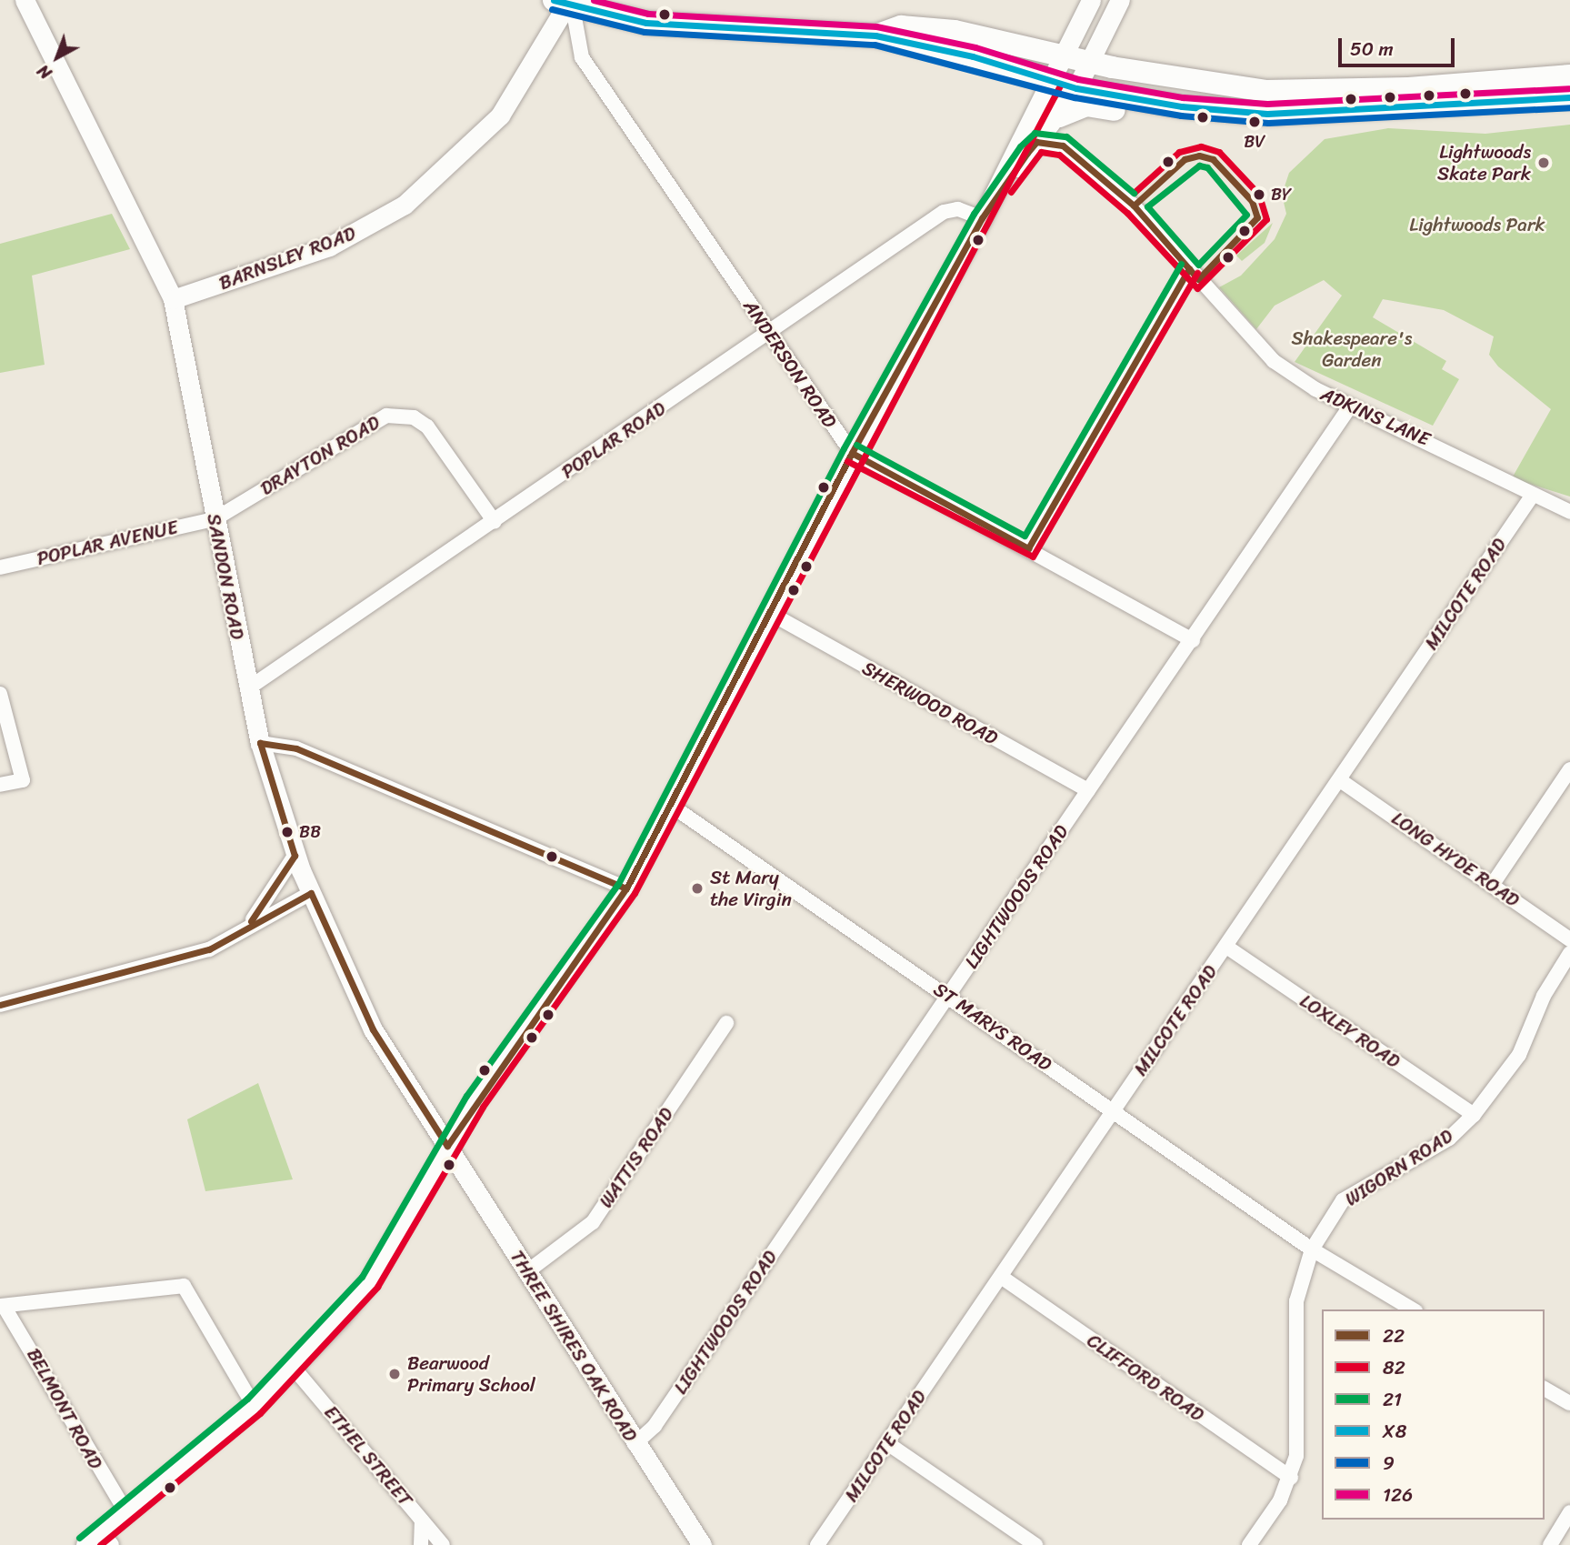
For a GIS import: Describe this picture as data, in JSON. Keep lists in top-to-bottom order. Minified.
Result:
{"streets":{"main road":["BARNSLEY ROAD","SANDON ROAD","THREE SHIRES OAK ROAD"],"street":["ANDERSON ROAD","ADKINS LANE","POPLAR ROAD","DRAYTON ROAD","POPLAR AVENUE","MILCOTE ROAD","SHERWOOD ROAD","LONG HYDE ROAD","LIGHTWOODS ROAD","ST MARYS ROAD","LOXLEY ROAD","WATTIS ROAD","WIGORN ROAD","CLIFFORD ROAD","BELMONT ROAD","ETHEL STREET"]},"crossings":[["BARNSLEY ROAD","ANDERSON ROAD"],["BARNSLEY ROAD","SANDON ROAD"],["ANDERSON ROAD","POPLAR ROAD"],["ANDERSON ROAD","LIGHTWOODS ROAD"],["ADKINS LANE","MILCOTE ROAD"],["ADKINS LANE","LIGHTWOODS ROAD"],["POPLAR ROAD","DRAYTON ROAD"],["POPLAR ROAD","SANDON ROAD"],["DRAYTON ROAD","POPLAR AVENUE"],["DRAYTON ROAD","SANDON ROAD"],["POPLAR AVENUE","SANDON ROAD"],["SANDON ROAD","THREE SHIRES OAK ROAD"],["MILCOTE ROAD","LONG HYDE ROAD"],["MILCOTE ROAD","ST MARYS ROAD"],["MILCOTE ROAD","LOXLEY ROAD"],["MILCOTE ROAD","CLIFFORD ROAD"],["SHERWOOD ROAD","LIGHTWOODS ROAD"],["LIGHTWOODS ROAD","ST MARYS ROAD"],["LIGHTWOODS ROAD","THREE SHIRES OAK ROAD"],["ST MARYS ROAD","WIGORN ROAD"],["LOXLEY ROAD","WIGORN ROAD"],["WATTIS ROAD","THREE SHIRES OAK ROAD"],["WIGORN ROAD","CLIFFORD ROAD"]],"parks":["Lightwoods Park","Shakespeare's Garden"],"places":["BV","Lightwoods Skate Park","BY","BB","St Mary the Virgin","Bearwood Primary School"],"lines":["transit line X8","transit line 126","transit line 9","transit line 82","transit line 21","transit line 22"],"legend":["22","82","21","X8","9","126"],"scale_bar":"50 m","north":"bottom left"}
